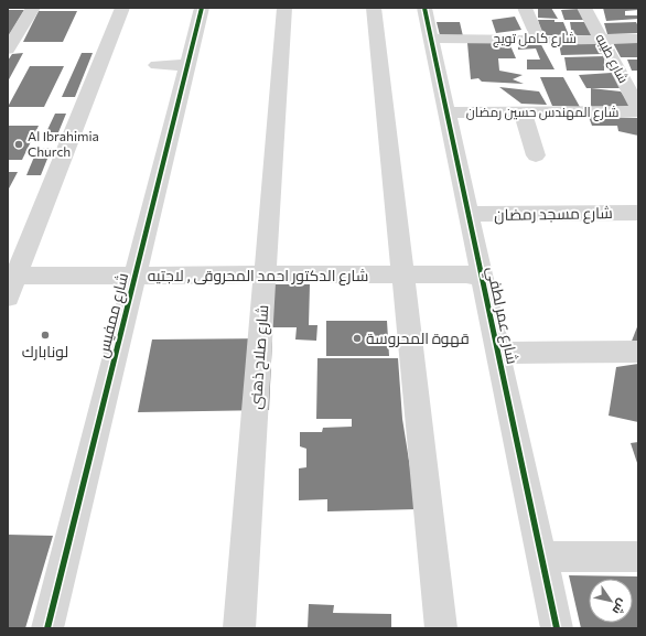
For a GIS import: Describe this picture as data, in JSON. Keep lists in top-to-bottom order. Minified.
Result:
{"streets":{"street":["شارع كامل تويج","شارع طيبه","شارع المهندس حسين رمضان","شارع مسجد رمضان","شارع الدكتور احمد المحروقى , لاجتيه","شارع ممفيس","شارع عمر لطفي","شارع صلاح ذهنى"]},"crossings":[["شارع كامل تويج","شارع طيبه"],["شارع كامل تويج","شارع عمر لطفي"],["شارع المهندس حسين رمضان","شارع عمر لطفي"],["شارع مسجد رمضان","شارع عمر لطفي"],["شارع الدكتور احمد المحروقى , لاجتيه","شارع ممفيس"],["شارع الدكتور احمد المحروقى , لاجتيه","شارع عمر لطفي"],["شارع الدكتور احمد المحروقى , لاجتيه","شارع صلاح ذهنى"]],"places":["Al Ibrahimia Church","لونابارك","قهوة المحروسة"],"north":"bottom right"}
